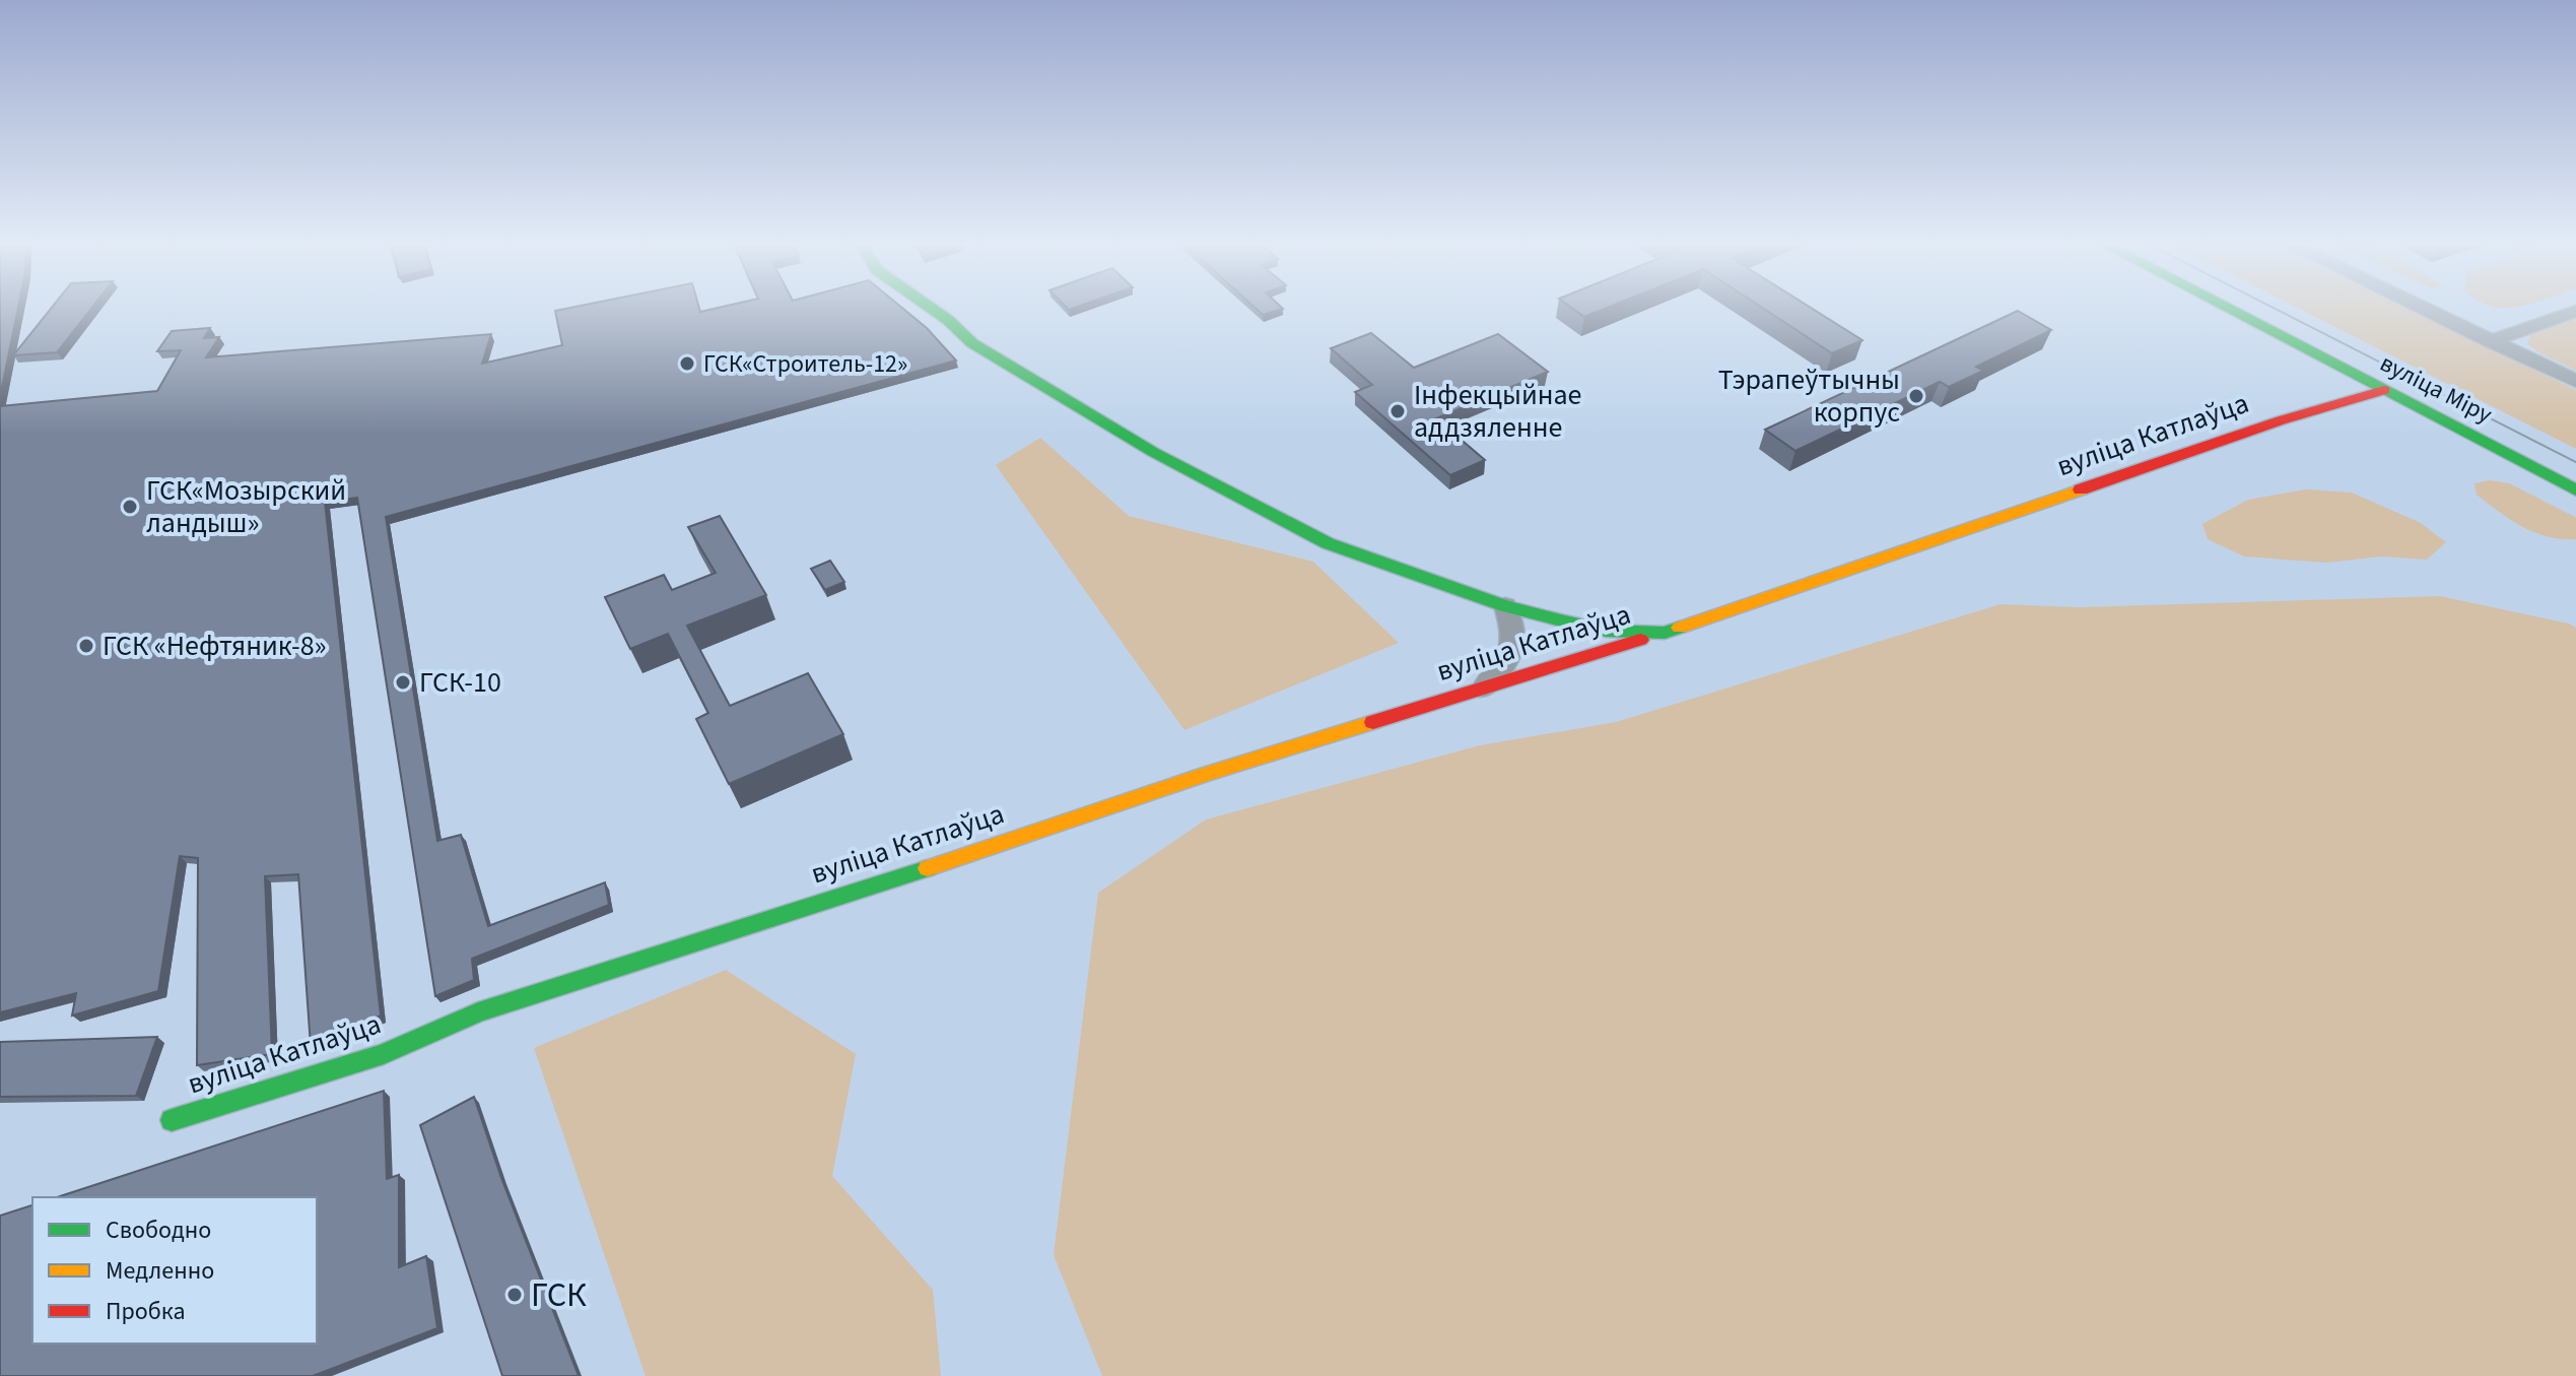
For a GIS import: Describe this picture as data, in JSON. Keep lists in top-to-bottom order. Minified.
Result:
{"streets":{"street":["вуліца Міру","вуліца Катлаўца"]},"crossings":[["вуліца Міру","вуліца Катлаўца"]],"places":["ГСК«Строитель-12»","Тэрапеўтычны корпус","Інфекцыйнае аддзяленне","ГСК«Мозырский ландыш»","ГСК «Нефтяник-8»","ГСК-10","ГСК"],"legend":["Свободно","Медленно","Пробка"]}
